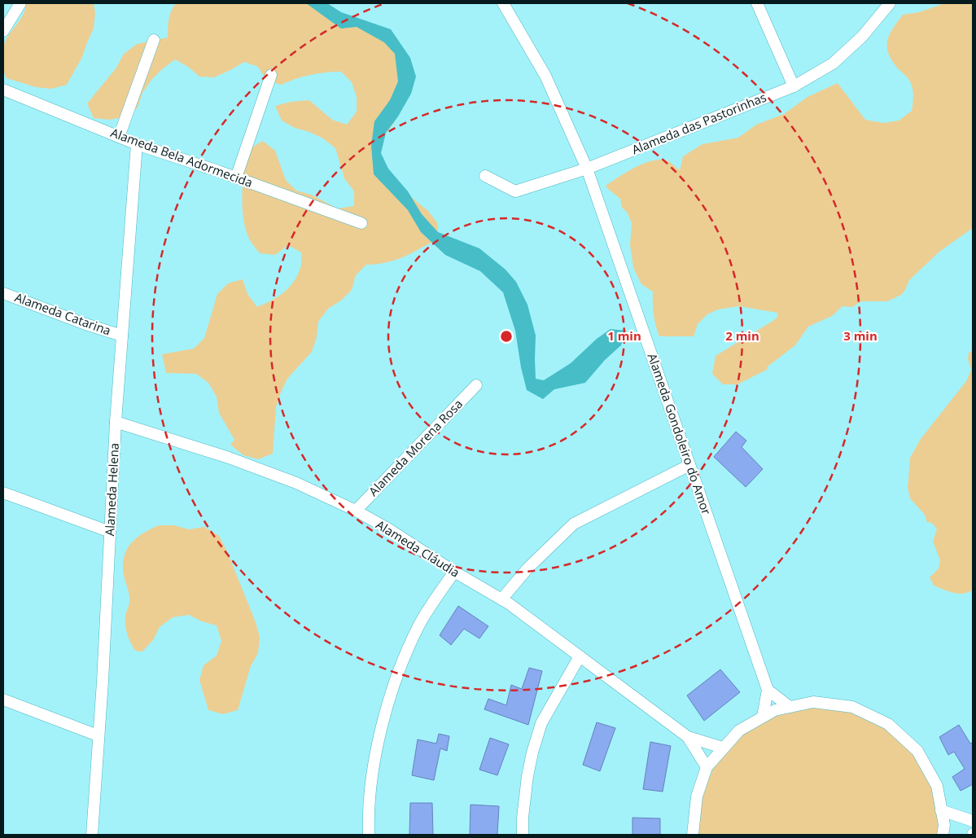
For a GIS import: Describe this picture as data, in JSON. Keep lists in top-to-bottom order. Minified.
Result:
{"streets":{"street":["Alameda das Pastorinhas","Alameda Bela Adormecida","Alameda Catarina","Alameda Gondoleiro do Amor","Alameda Morena Rosa","Alameda Helena","Alameda Cláudia"]},"crossings":[["Alameda das Pastorinhas","Alameda Gondoleiro do Amor"],["Alameda Bela Adormecida","Alameda Helena"],["Alameda Catarina","Alameda Helena"],["Alameda Morena Rosa","Alameda Cláudia"],["Alameda Helena","Alameda Cláudia"]],"rings":["1 min","2 min","3 min"]}
